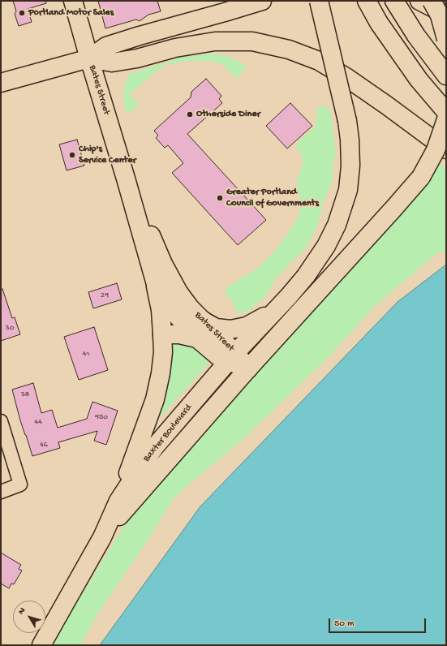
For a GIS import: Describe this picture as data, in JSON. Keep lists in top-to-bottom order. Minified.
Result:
{"streets":{"main road":["Bates Street","Baxter Boulevard"]},"crossings":[["Bates Street","Baxter Boulevard"]],"places":["Portland Motor Sales","Otherside Diner","Chip's Service Center","Greater Portland Council of Governments"],"house_numbers":["29","30","41","38","950","44","46"],"scale_bar":"50 m","north":"top left"}
